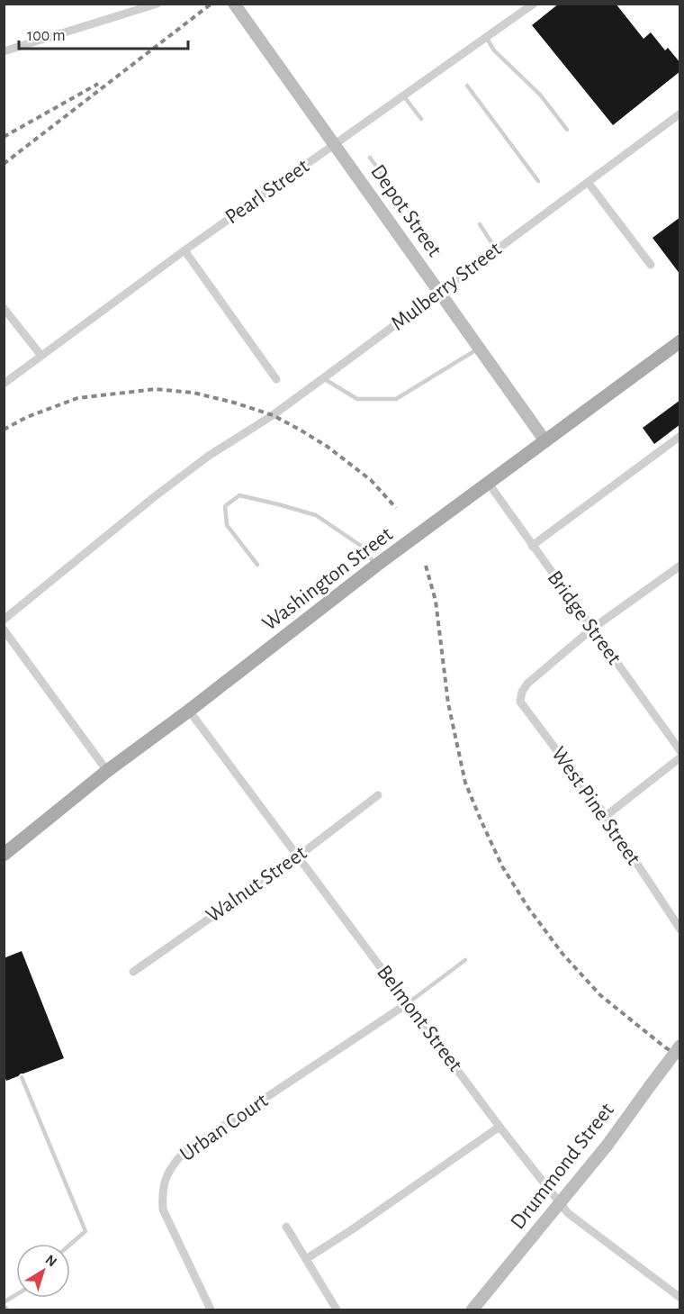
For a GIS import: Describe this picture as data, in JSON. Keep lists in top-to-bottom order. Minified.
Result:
{"streets":{"main road":["Washington Street"],"street":["Pearl Street","Depot Street","Mulberry Street","Bridge Street","West Pine Street","Walnut Street","Belmont Street","Urban Court","Drummond Street"]},"crossings":[["Pearl Street","Depot Street"],["Depot Street","Mulberry Street"],["Depot Street","Washington Street"],["Washington Street","Bridge Street"],["Washington Street","Belmont Street"],["Bridge Street","West Pine Street"],["Walnut Street","Belmont Street"],["Belmont Street","Urban Court"],["Belmont Street","Drummond Street"]],"scale_bar":"100 m","north":"top right"}
